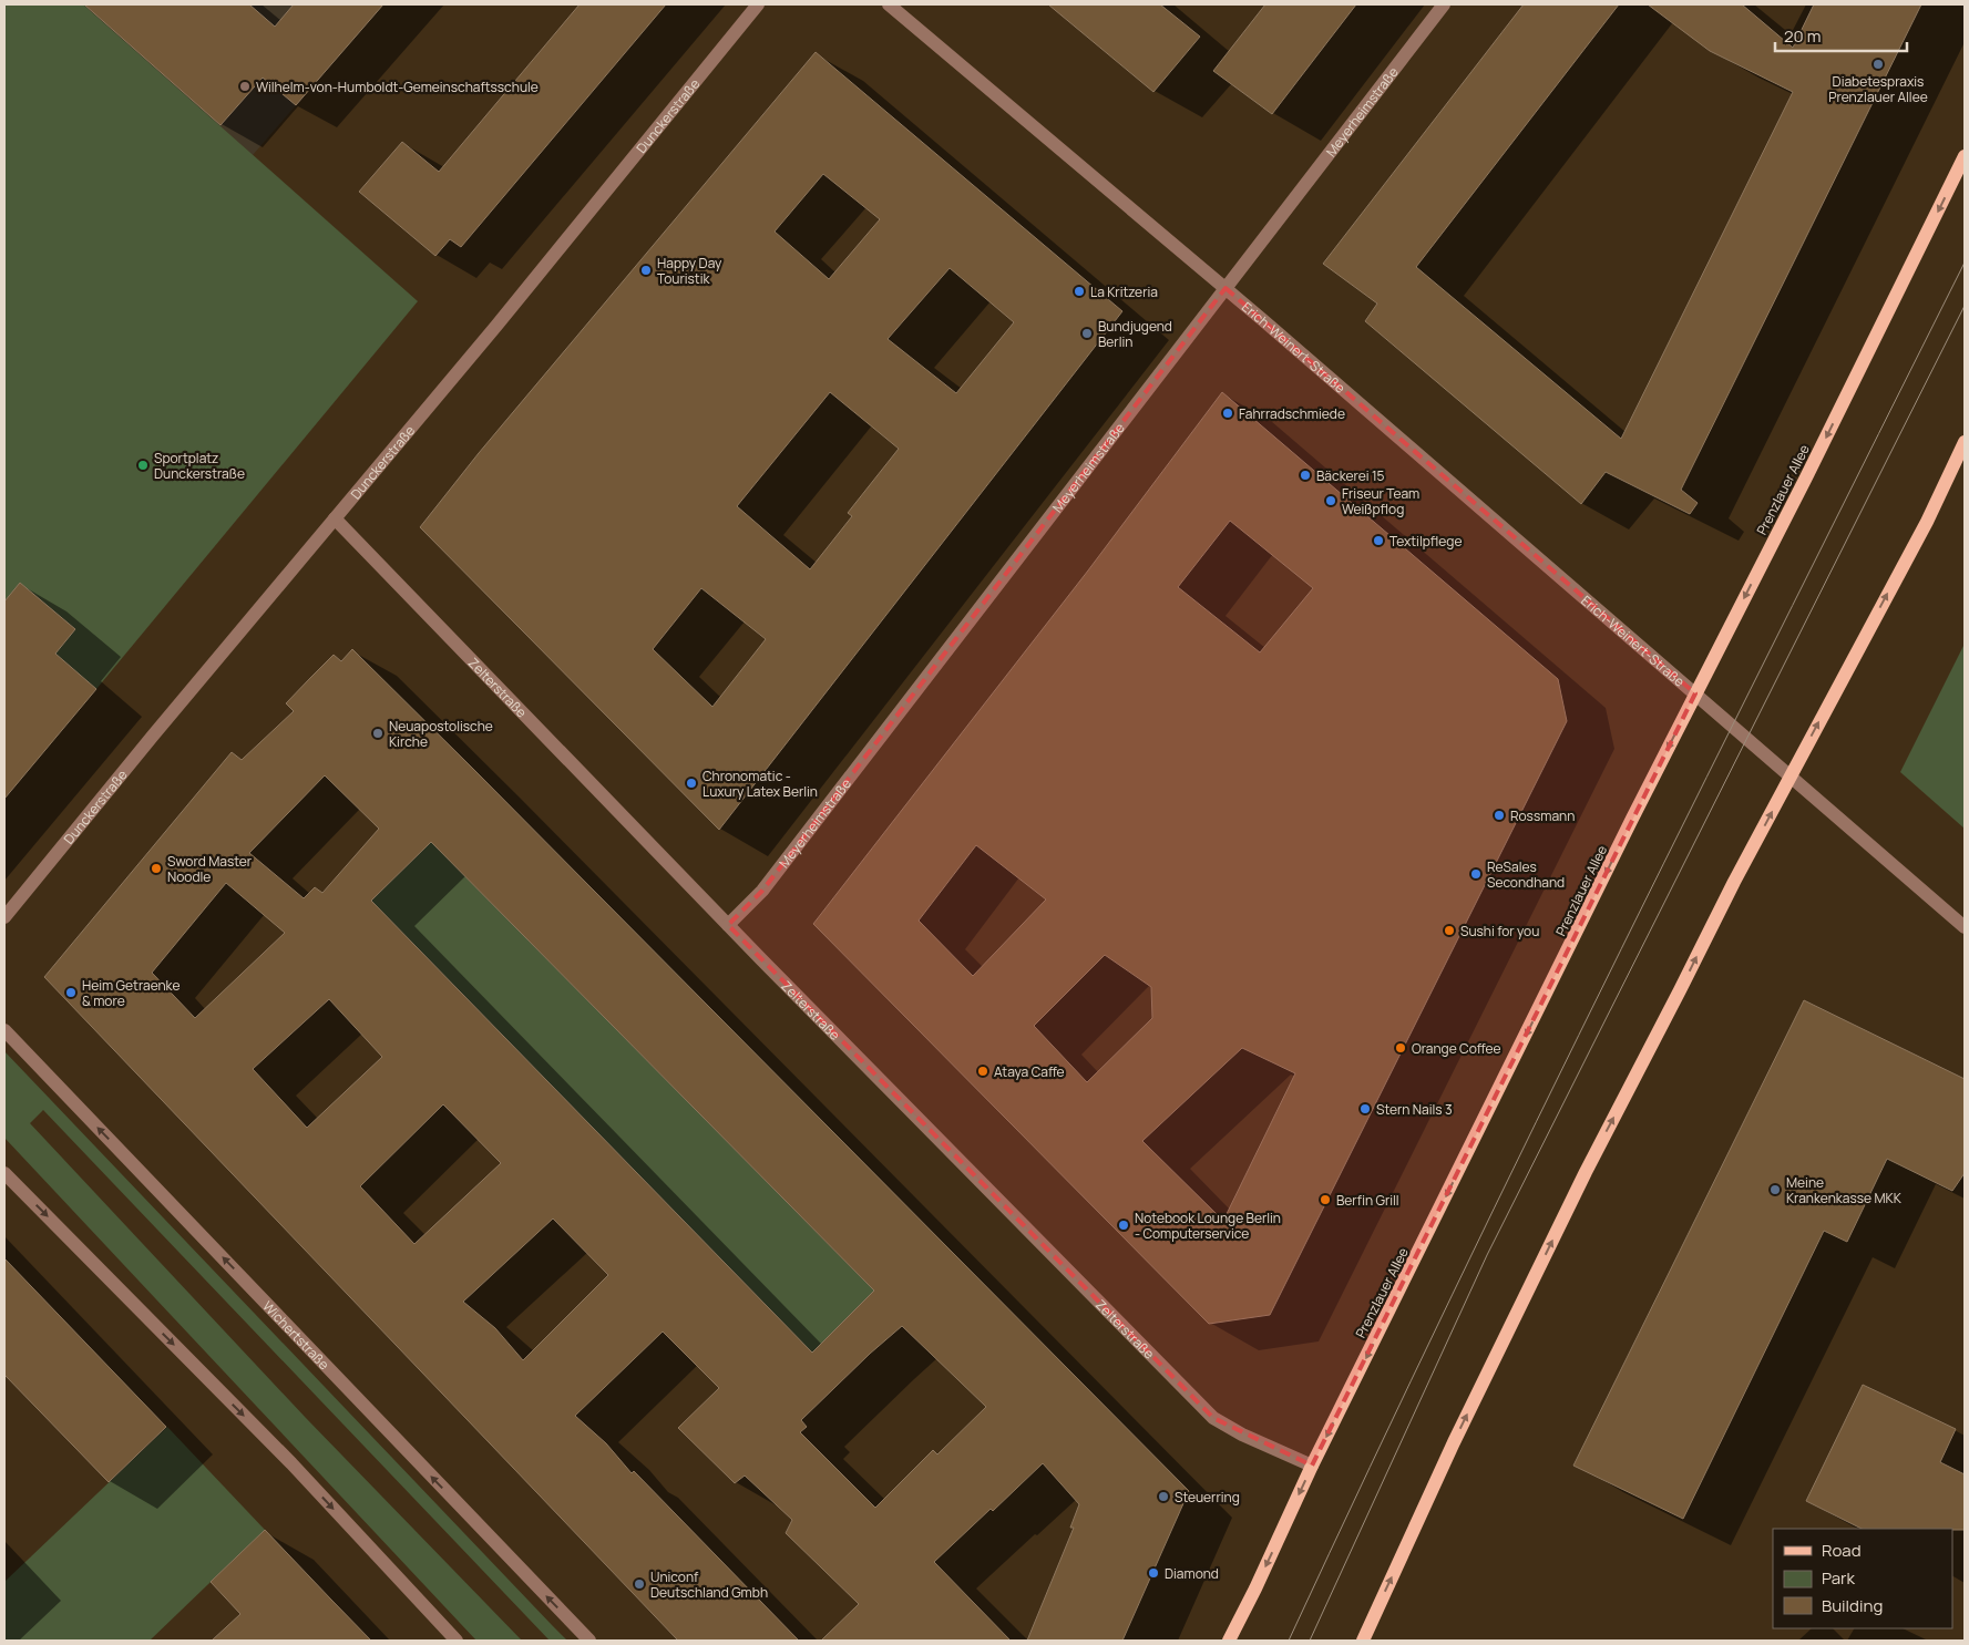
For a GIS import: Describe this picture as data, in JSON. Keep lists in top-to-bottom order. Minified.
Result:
{"streets":{"main road":["Prenzlauer Allee"],"street":["Meyerheimstraße","Dunckerstraße","Erich-Weinert-Straße","Zelterstraße","Wichertstraße"]},"crossings":[["Meyerheimstraße","Erich-Weinert-Straße"],["Meyerheimstraße","Zelterstraße"],["Dunckerstraße","Zelterstraße"],["Erich-Weinert-Straße","Prenzlauer Allee"],["Prenzlauer Allee","Zelterstraße"]],"places":["Diabetespraxis Prenzlauer Allee","Wilhelm-von-Humboldt-Gemeinschaftsschule","Happy Day Touristik","La Kritzeria","Bundjugend Berlin","Fahrradschmiede","Sportplatz Dunckerstraße","Bäckerei 15","Friseur Team Weißpflog","Textilpflege","Neuapostolische Kirche","Chronomatic - Luxury Latex Berlin","Rossmann","Sword Master Noodle","ReSales Secondhand","Sushi for you","Heim Getraenke & more","Orange Coffee","Ataya Caffe","Stern Nails 3","Meine Krankenkasse MKK","Berfin Grill","Notebook Lounge Berlin - Computerservice","Steuerring","Diamond","Uniconf Deutschland Gmbh"],"legend":["Road","Park","Building"],"scale_bar":"20 m"}
